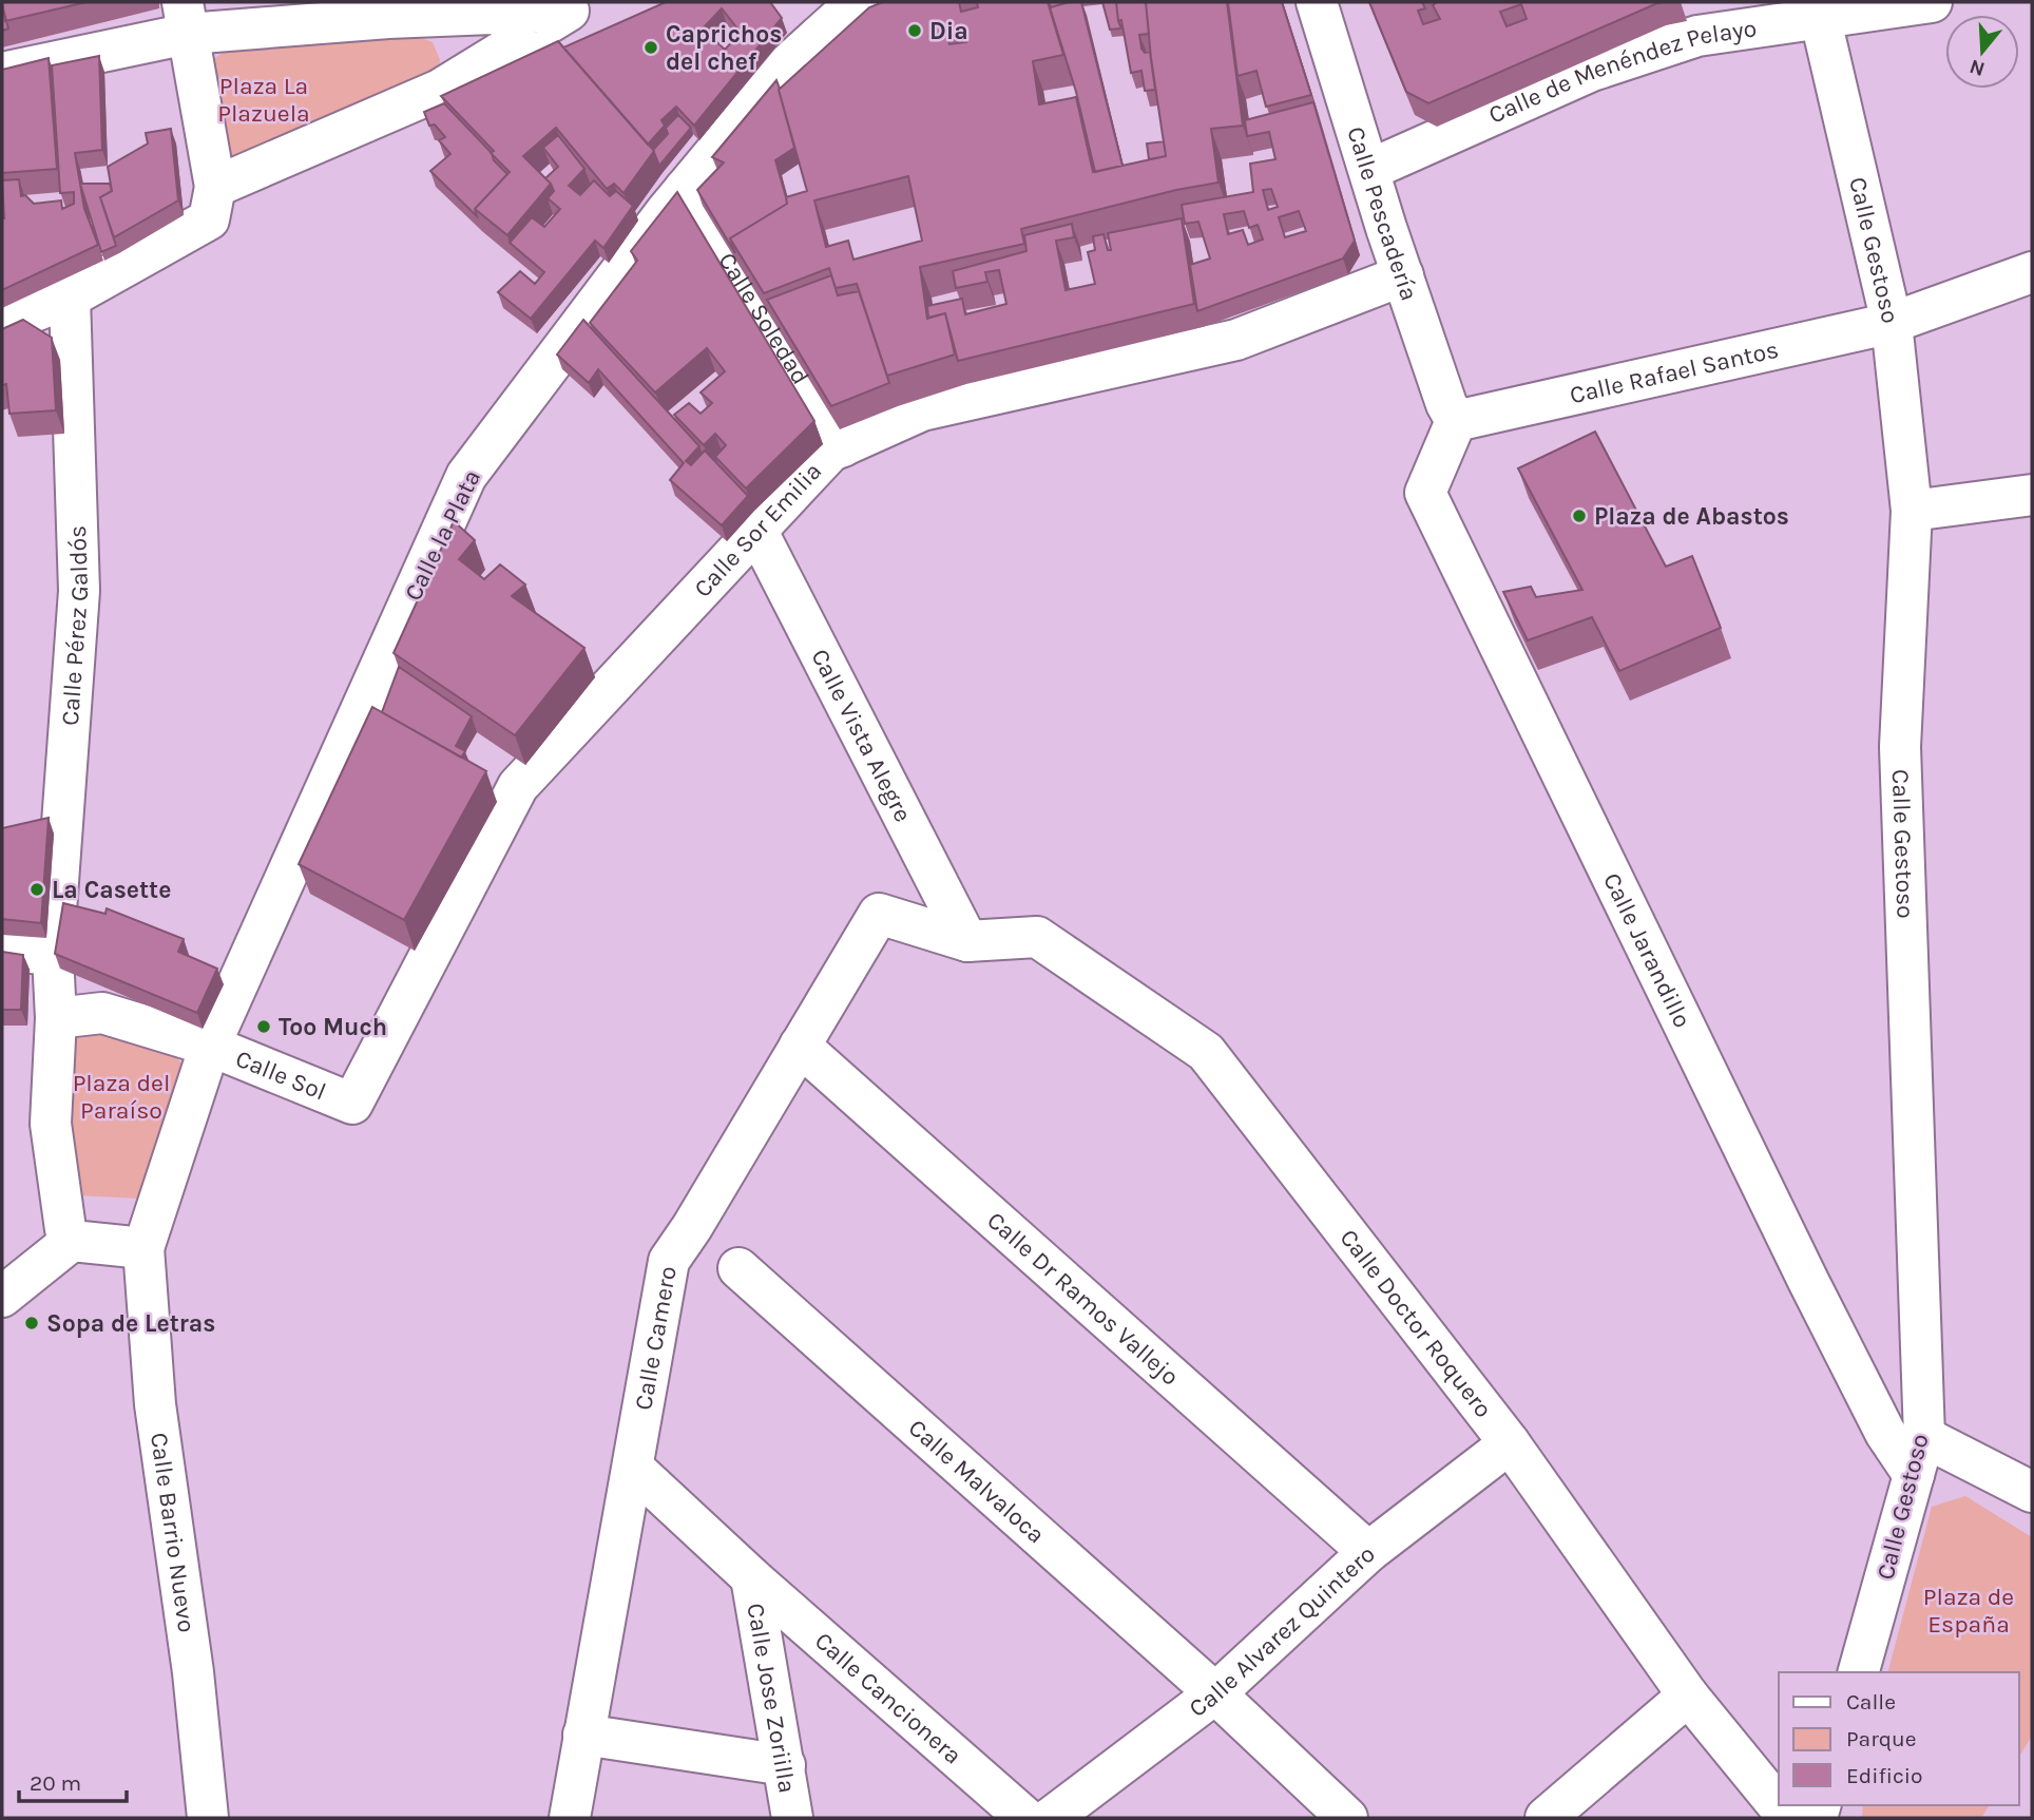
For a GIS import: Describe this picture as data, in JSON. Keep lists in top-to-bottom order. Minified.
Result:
{"streets":{"street":["Calle de Menéndez Pelayo","Calle Pescadería","Calle Gestoso","Calle Soledad","Calle Rafael Santos","Calle Sor Emilia","Calle la Plata","Calle Pérez Galdós","Calle Vista Alegre","Calle Jarandillo","Calle Sol","Calle Dr Ramos Vallejo","Calle Doctor Roquero","Calle Camero","Calle Malvaloca","Calle Barrio Nuevo","Calle Alvarez Quintero","Calle Jose Zoriilla","Calle Cancionera"]},"crossings":[["Calle de Menéndez Pelayo","Calle Pescadería"],["Calle de Menéndez Pelayo","Calle Gestoso"],["Calle Pescadería","Calle Rafael Santos"],["Calle Pescadería","Calle Sor Emilia"],["Calle Pescadería","Calle Jarandillo"],["Calle Gestoso","Calle Rafael Santos"],["Calle Gestoso","Calle Jarandillo"],["Calle Soledad","Calle Sor Emilia"],["Calle Soledad","Calle la Plata"],["Calle Rafael Santos","Calle Jarandillo"],["Calle Sor Emilia","Calle Vista Alegre"],["Calle Sor Emilia","Calle Sol"],["Calle la Plata","Calle Sol"],["Calle Vista Alegre","Calle Doctor Roquero"],["Calle Vista Alegre","Calle Camero"],["Calle Dr Ramos Vallejo","Calle Camero"],["Calle Dr Ramos Vallejo","Calle Alvarez Quintero"],["Calle Doctor Roquero","Calle Camero"],["Calle Doctor Roquero","Calle Alvarez Quintero"],["Calle Camero","Calle Cancionera"],["Calle Malvaloca","Calle Alvarez Quintero"],["Calle Jose Zoriilla","Calle Cancionera"]],"parks":["Plaza La Plazuela","Plaza del Paraíso","Plaza de España"],"places":["Dia","Caprichos del chef","Plaza de Abastos","La Casette","Too Much","Sopa de Letras"],"legend":["Calle","Parque","Edificio"],"scale_bar":"20 m","north":"bottom"}
